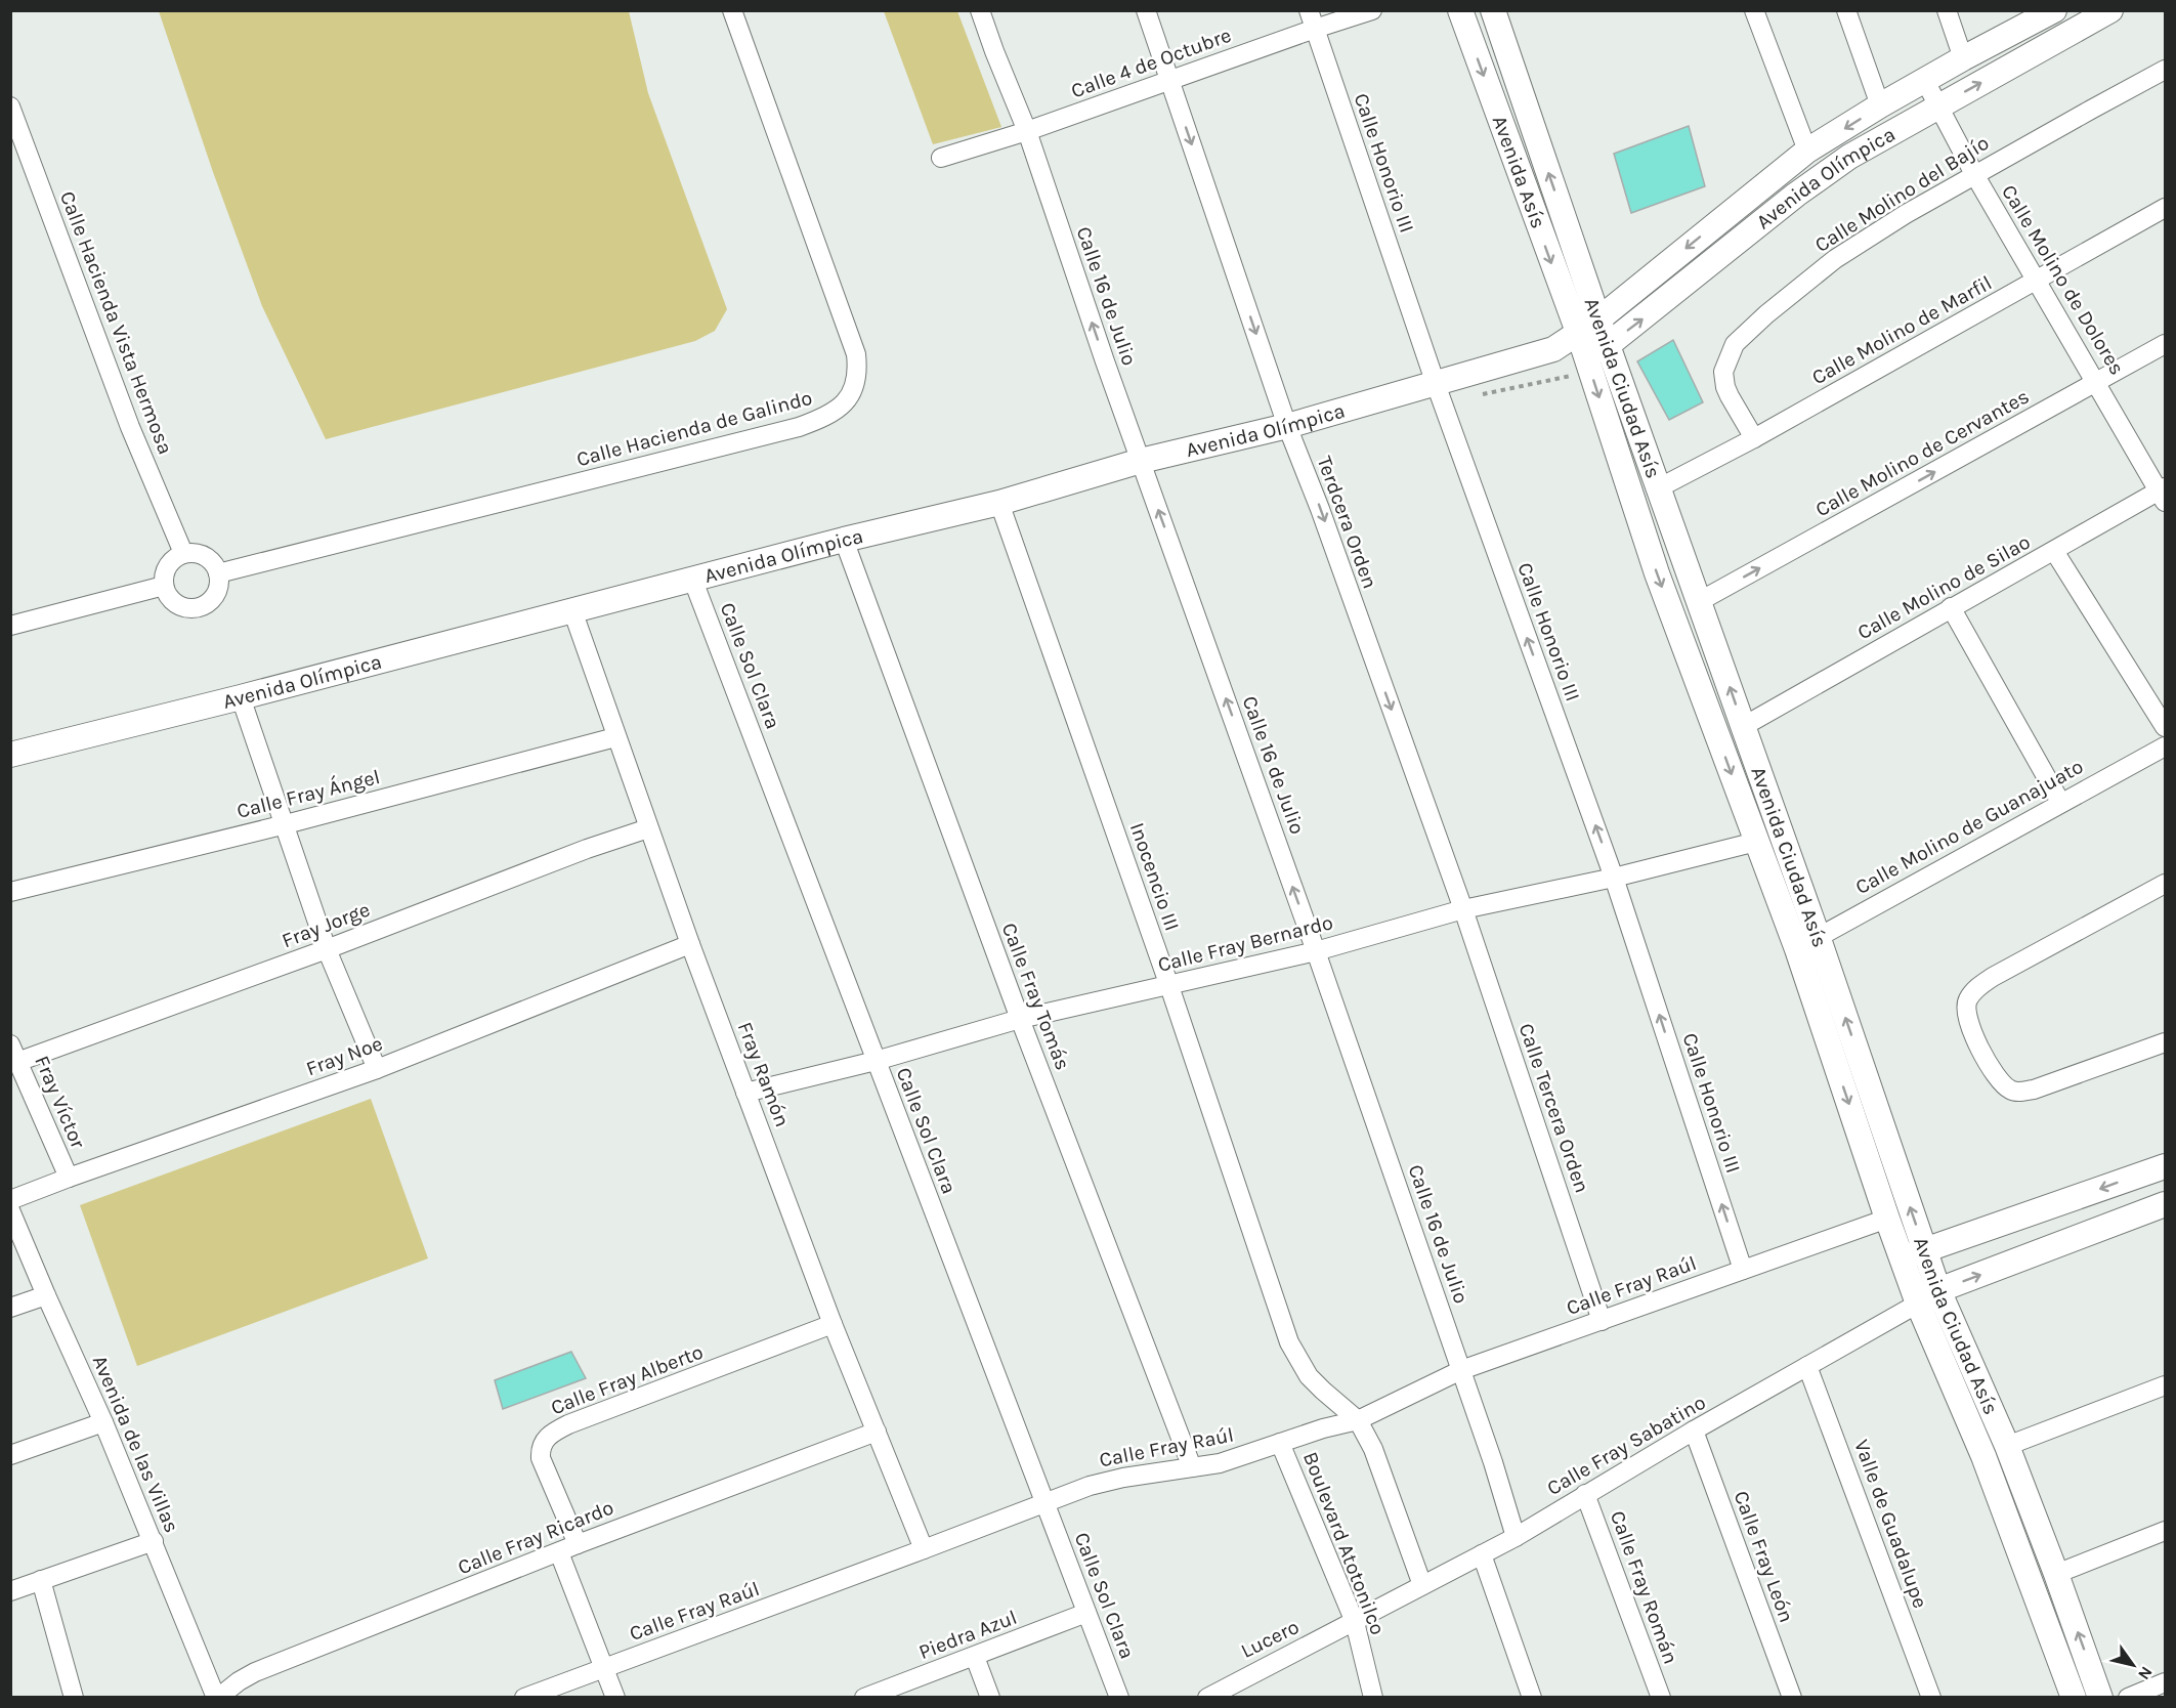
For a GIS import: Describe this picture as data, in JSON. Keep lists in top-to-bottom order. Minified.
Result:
{"streets":{"street":["Calle 4 de Octubre","Calle Honorio III","Avenida Asís","Avenida Olímpica","Calle Molino del Bajío","Calle Molino de Dolores","Calle 16 de Julio","Calle Hacienda Vista Hermosa","Calle Molino de Marfil","Avenida Ciudad Asís","Calle Hacienda de Galindo","Calle Molino de Cervantes","Terdcera Orden","Calle Molino de Silao","Calle Sol Clara","Calle Fray Ángel","Calle Molino de Guanajuato","Inocencio III","Fray Jorge","Calle Fray Bernardo","Calle Fray Tomás","Fray Noe","Fray Ramón","Fray Víctor","Calle Tercera Orden","Calle Fray Raúl","Calle Fray Alberto","Avenida de las Villas","Calle Fray Sabatino","Valle de Guadalupe","Calle Fray Ricardo","Boulevard Atotonilco","Calle Fray León","Calle Fray Román","Piedra Azul","Lucero"]},"crossings":[["Calle 4 de Octubre","Calle Honorio III"],["Calle 4 de Octubre","Calle 16 de Julio"],["Calle 4 de Octubre","Terdcera Orden"],["Calle Honorio III","Avenida Olímpica"],["Calle Honorio III","Calle Fray Bernardo"],["Calle Honorio III","Calle Fray Raúl"],["Avenida Asís","Avenida Olímpica"],["Avenida Asís","Avenida Ciudad Asís"],["Avenida Olímpica","Calle Molino de Dolores"],["Avenida Olímpica","Calle 16 de Julio"],["Avenida Olímpica","Avenida Ciudad Asís"],["Avenida Olímpica","Terdcera Orden"],["Avenida Olímpica","Calle Sol Clara"],["Avenida Olímpica","Inocencio III"],["Avenida Olímpica","Calle Fray Tomás"],["Avenida Olímpica","Fray Ramón"],["Calle Molino del Bajío","Calle Molino de Dolores"],["Calle Molino del Bajío","Calle Molino de Marfil"],["Calle Molino de Dolores","Calle Molino de Marfil"],["Calle Molino de Dolores","Calle Molino de Cervantes"],["Calle Molino de Dolores","Calle Molino de Silao"],["Calle 16 de Julio","Calle Fray Bernardo"],["Calle 16 de Julio","Calle Fray Raúl"],["Calle 16 de Julio","Calle Fray Sabatino"],["Calle Hacienda Vista Hermosa","Calle Hacienda de Galindo"],["Calle Molino de Marfil","Avenida Ciudad Asís"],["Avenida Ciudad Asís","Calle Molino de Cervantes"],["Avenida Ciudad Asís","Calle Molino de Silao"],["Avenida Ciudad Asís","Calle Molino de Guanajuato"],["Avenida Ciudad Asís","Calle Fray Bernardo"],["Avenida Ciudad Asís","Calle Fray Raúl"],["Avenida Ciudad Asís","Calle Fray Sabatino"],["Terdcera Orden","Calle Fray Bernardo"],["Terdcera Orden","Calle Tercera Orden"],["Calle Sol Clara","Calle Fray Bernardo"],["Calle Sol Clara","Calle Fray Raúl"],["Calle Sol Clara","Piedra Azul"],["Calle Fray Ángel","Fray Ramón"],["Inocencio III","Calle Fray Bernardo"],["Inocencio III","Calle Fray Raúl"],["Fray Jorge","Fray Ramón"],["Fray Jorge","Fray Víctor"],["Calle Fray Bernardo","Calle Fray Tomás"],["Calle Fray Bernardo","Fray Ramón"],["Calle Fray Bernardo","Calle Tercera Orden"],["Calle Fray Tomás","Calle Fray Raúl"],["Fray Noe","Fray Ramón"],["Fray Noe","Fray Víctor"],["Fray Ramón","Calle Fray Raúl"],["Fray Ramón","Calle Fray Alberto"],["Fray Ramón","Calle Fray Ricardo"],["Calle Tercera Orden","Calle Fray Raúl"],["Calle Fray Raúl","Boulevard Atotonilco"],["Calle Fray Alberto","Calle Fray Ricardo"],["Avenida de las Villas","Calle Fray Ricardo"],["Calle Fray Sabatino","Valle de Guadalupe"],["Calle Fray Sabatino","Boulevard Atotonilco"],["Calle Fray Sabatino","Calle Fray León"],["Calle Fray Sabatino","Calle Fray Román"],["Calle Fray Sabatino","Lucero"],["Boulevard Atotonilco","Lucero"]],"one_way":["Calle Honorio III","Avenida Asís","Calle 16 de Julio","Calle Molino de Cervantes","Terdcera Orden"],"north":"bottom right"}
